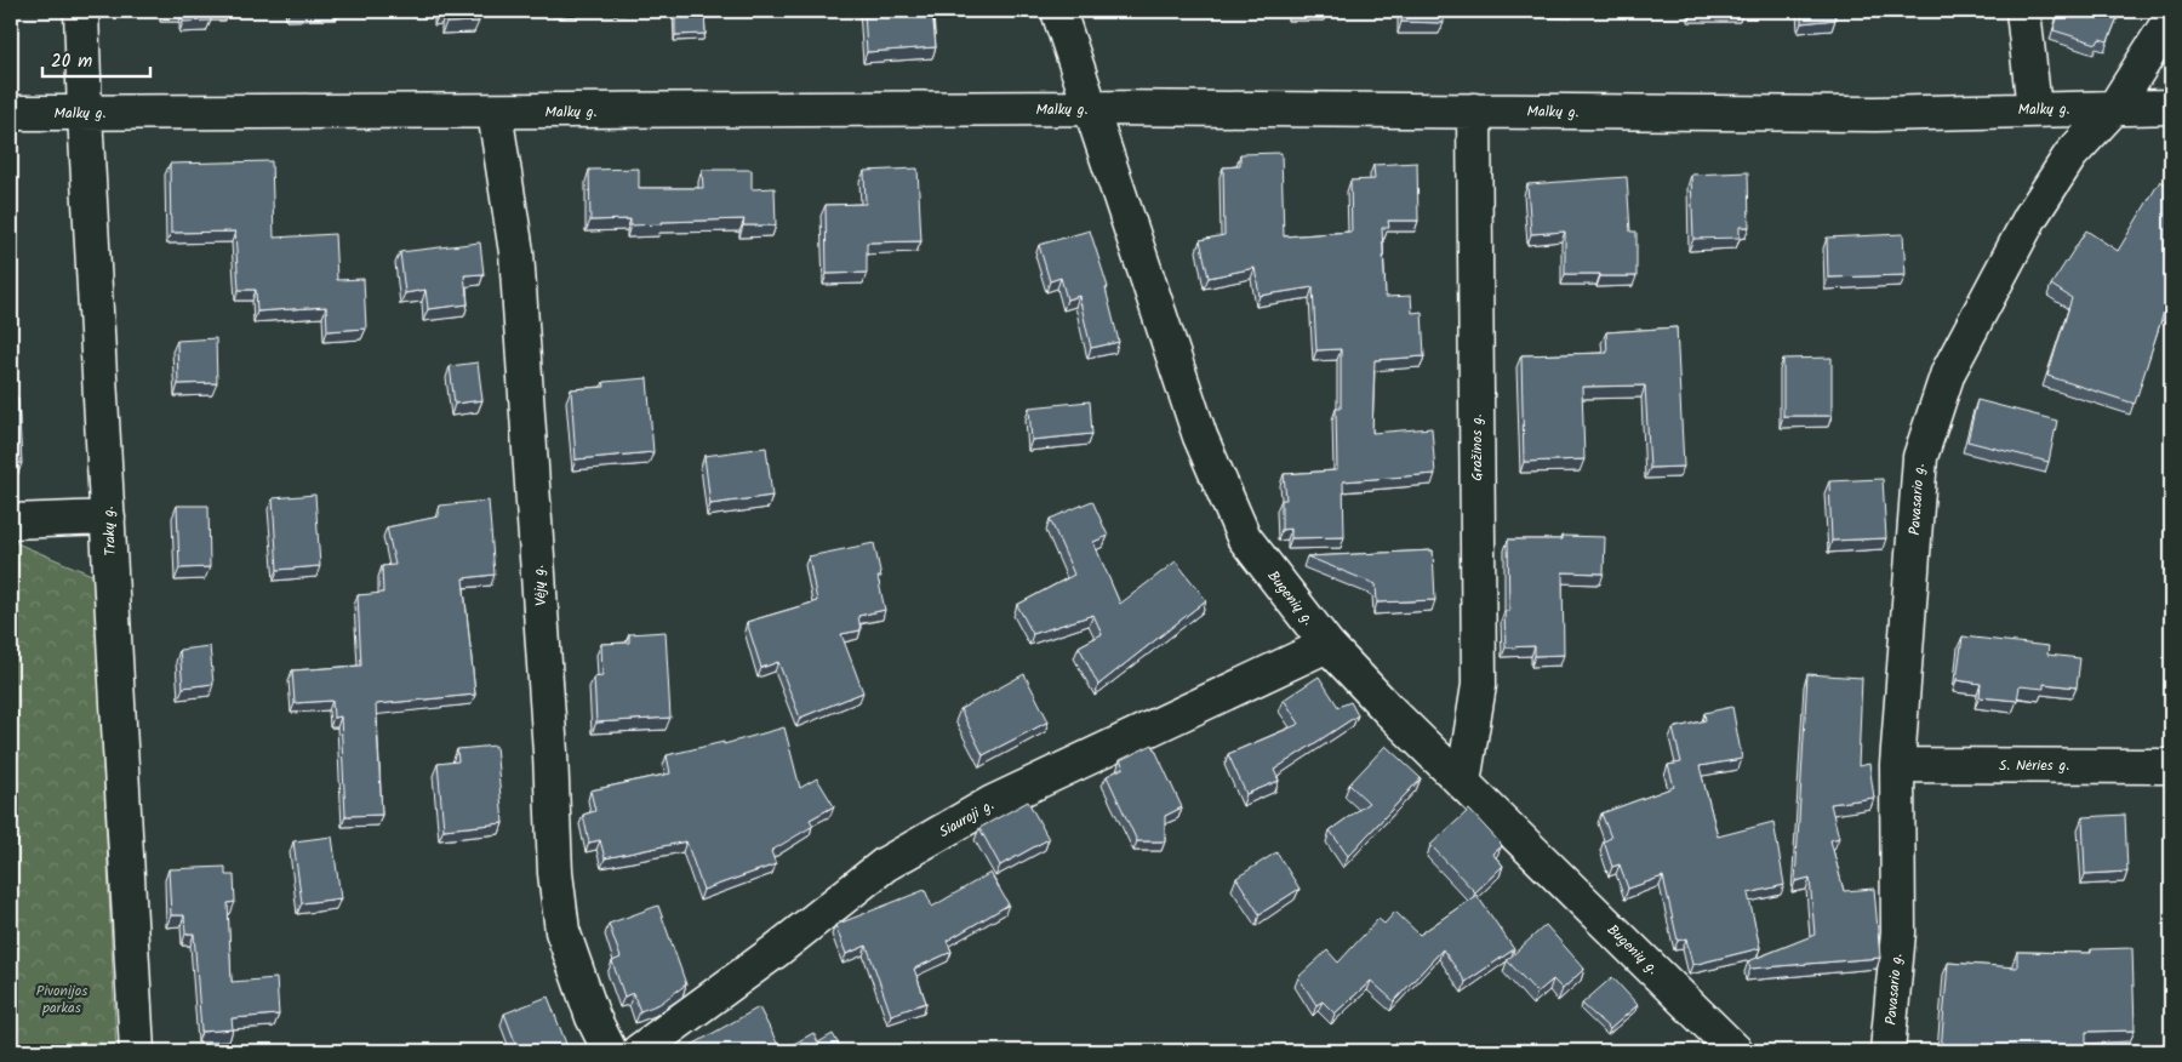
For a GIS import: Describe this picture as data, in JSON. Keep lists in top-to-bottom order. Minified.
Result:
{"streets":{"street":["Malkų g.","Gražinos g.","Pavasario g.","Trakų g.","Vėjų g.","Bugenių g.","S. Nėries g.","Siauroji g."]},"crossings":[["Malkų g.","Gražinos g."],["Malkų g.","Pavasario g."],["Malkų g.","Trakų g."],["Malkų g.","Vėjų g."],["Malkų g.","Bugenių g."],["Gražinos g.","Bugenių g."],["Pavasario g.","S. Nėries g."],["Bugenių g.","Siauroji g."]],"parks":["Pivonijos parkas"],"scale_bar":"20 m"}
